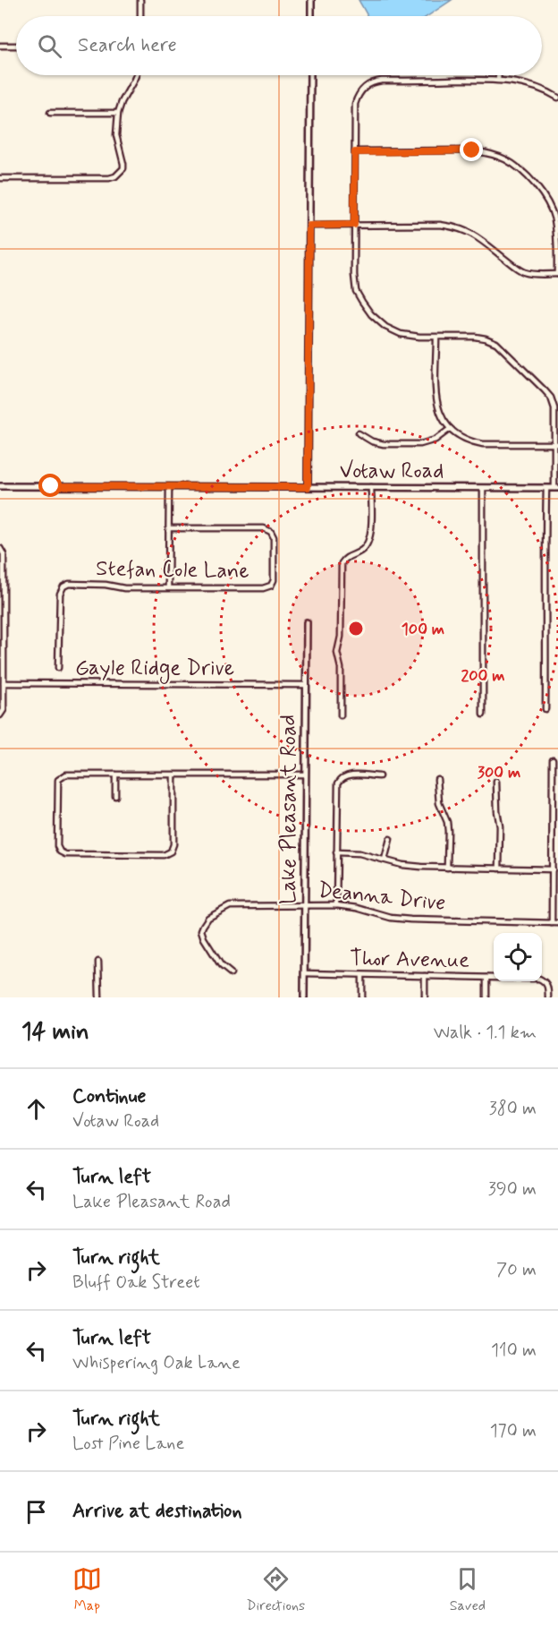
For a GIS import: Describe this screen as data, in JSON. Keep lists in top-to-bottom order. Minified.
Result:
{"streets":{"street":["Votaw Road","Stefan Cole Lane","Gayle Ridge Drive","Lake Pleasant Road","Deanna Drive","Thor Avenue"]},"crossings":[["Gayle Ridge Drive","Lake Pleasant Road"],["Lake Pleasant Road","Deanna Drive"],["Lake Pleasant Road","Thor Avenue"]],"page":{"search":"Search here","heading":["14 min","Walk · 1.1 km"],"list":[["Continue","Votaw Road","380 m"],["Turn left","Lake Pleasant Road","390 m"],["Turn right","Bluff Oak Street","70 m"],["Turn left","Whispering Oak Lane","110 m"],["Turn right","Lost Pine Lane","170 m"],"Arrive at destination"],"nav":["Map","Directions","Saved"]},"rings":["100 m","200 m","300 m"]}
